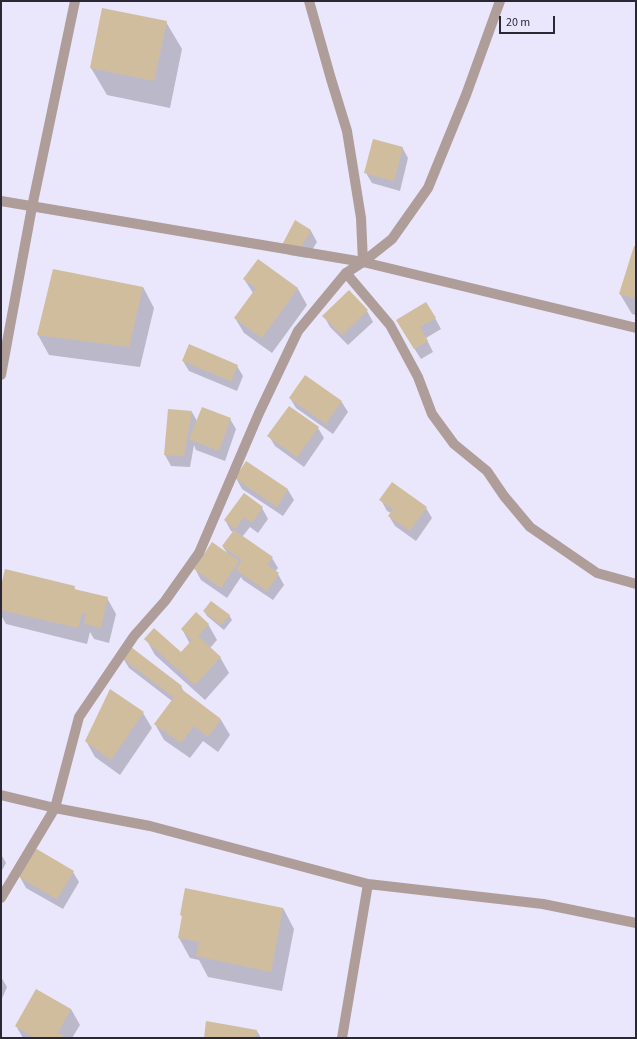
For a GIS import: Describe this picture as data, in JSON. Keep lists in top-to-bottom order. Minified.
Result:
{"scale_bar":"20 m"}
